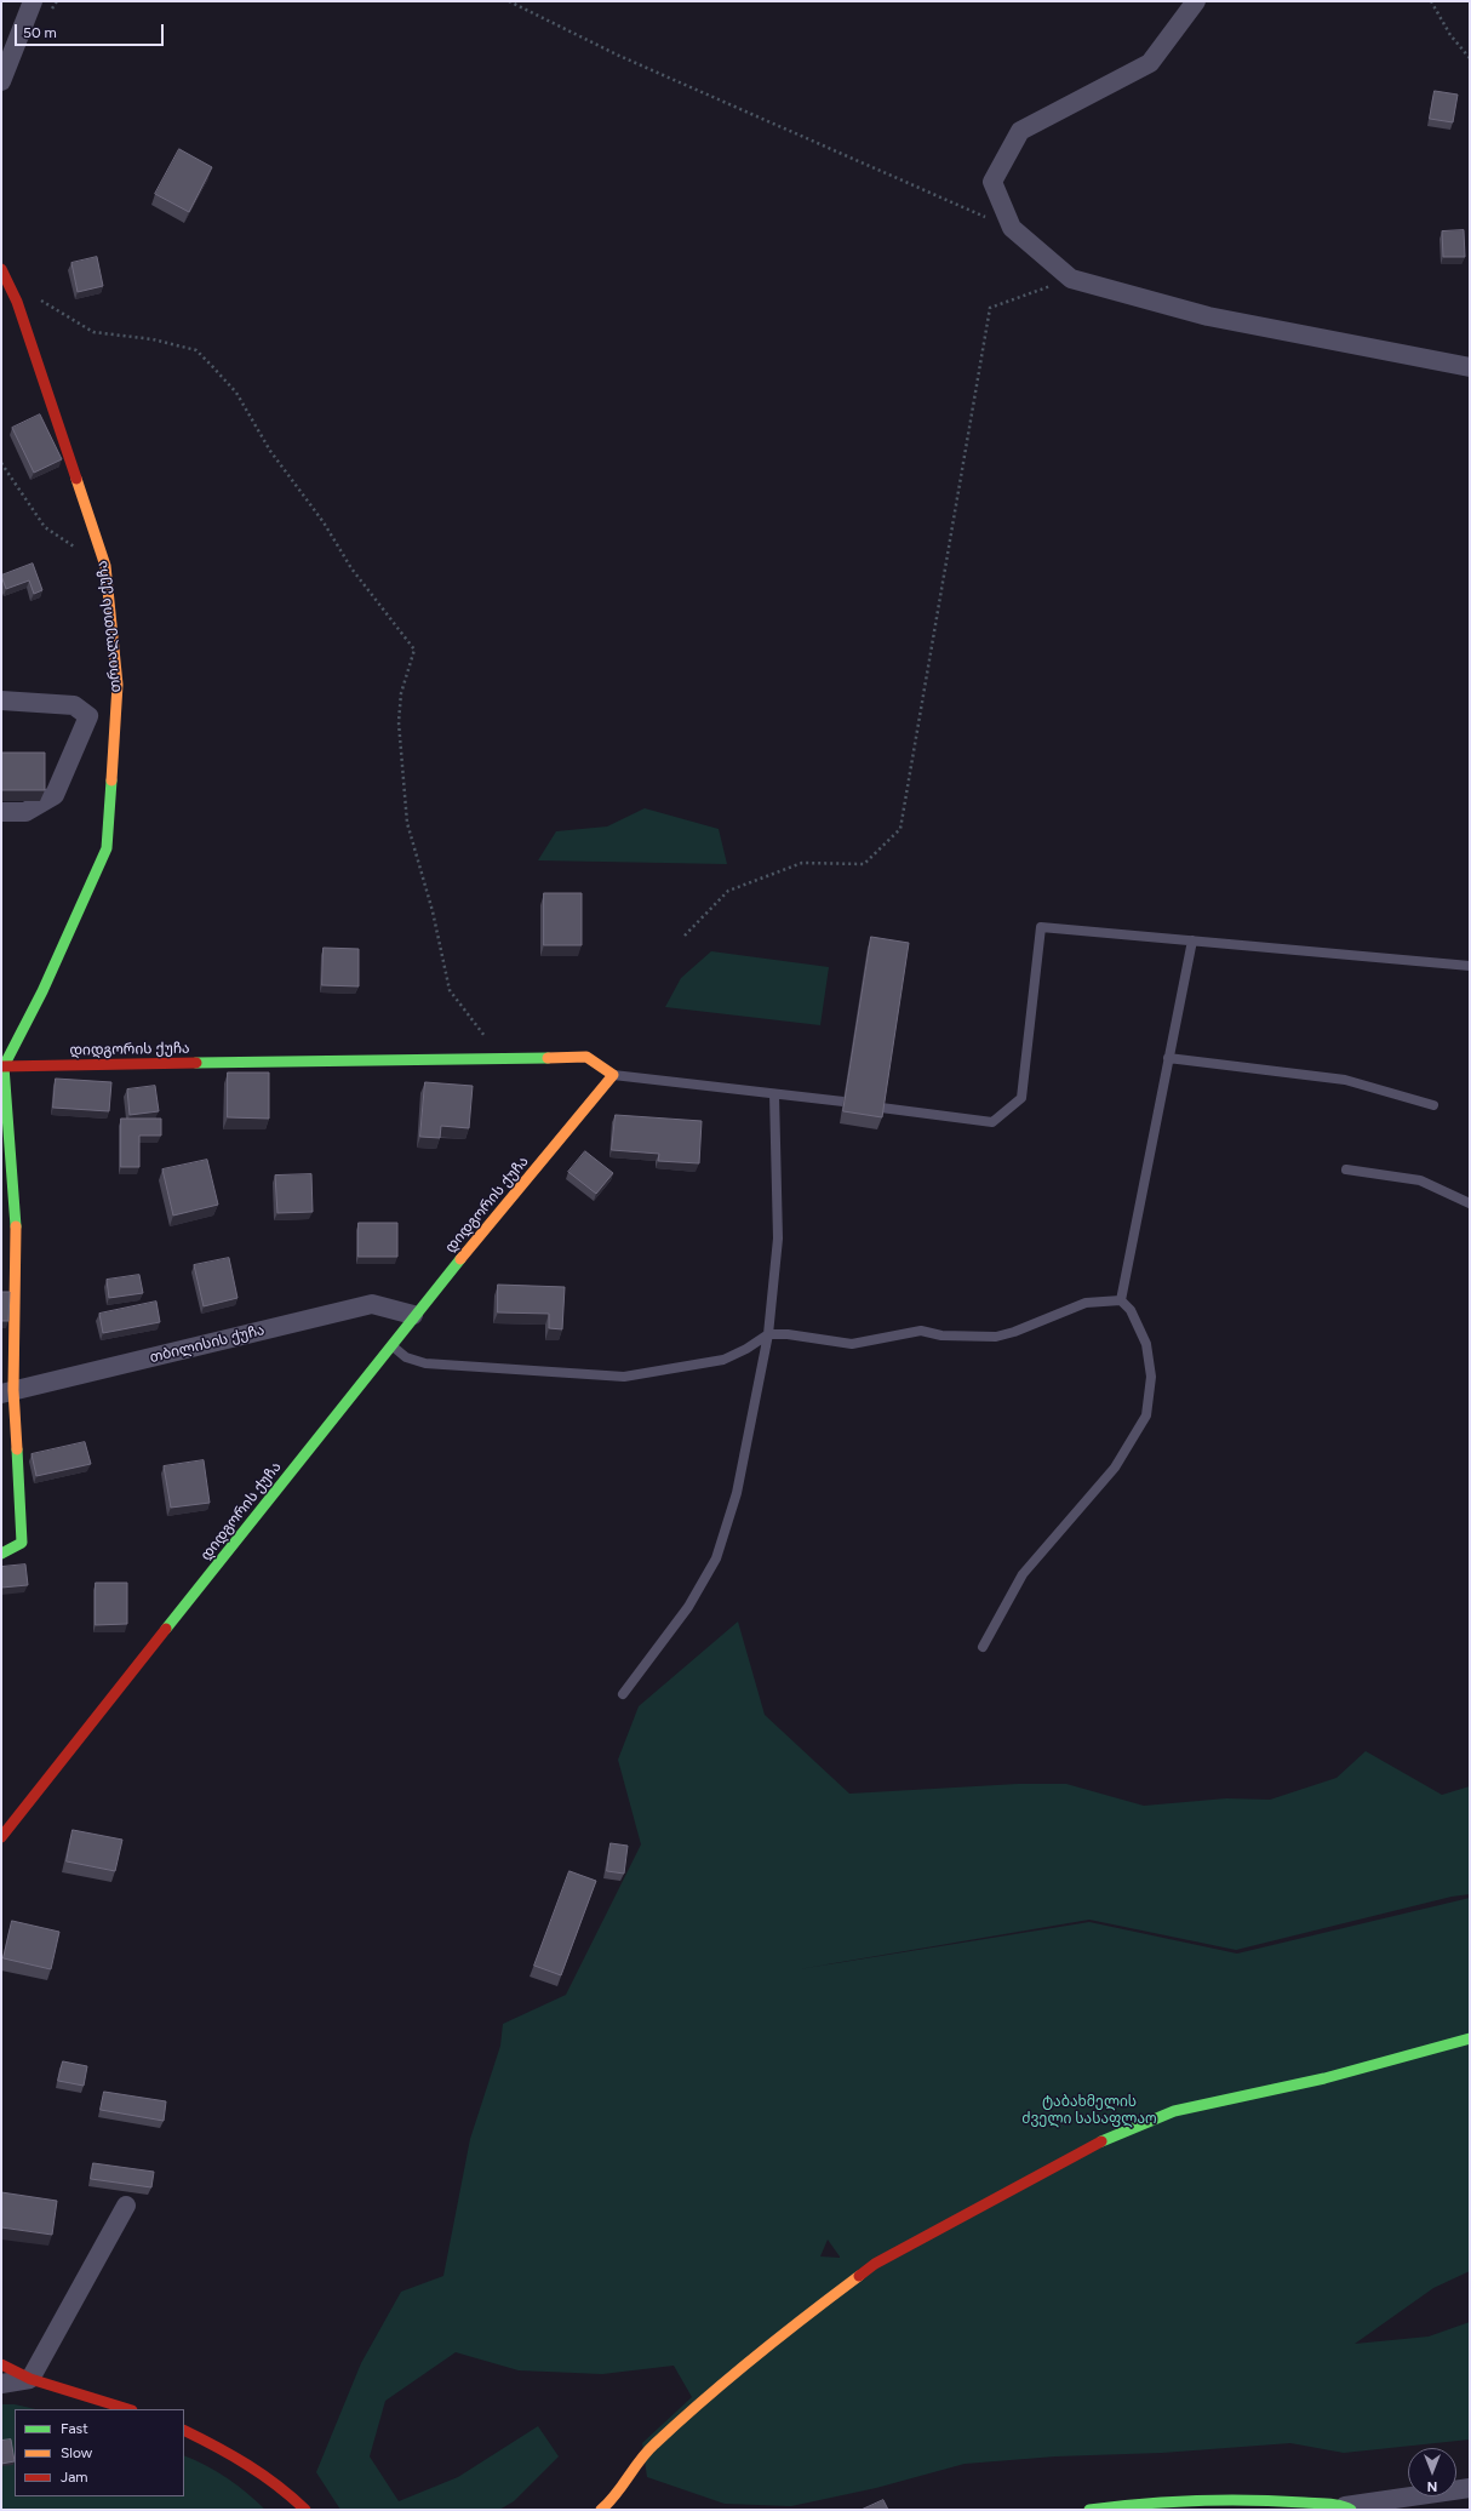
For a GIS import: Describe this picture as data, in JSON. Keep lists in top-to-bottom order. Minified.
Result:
{"streets":{"street":["თრიალეთის ქუჩა","დიდგორის ქუჩა","თბილისის ქუჩა"]},"crossings":[["თრიალეთის ქუჩა","დიდგორის ქუჩა"],["დიდგორის ქუჩა","თბილისის ქუჩა"]],"parks":["ტაბახმელის ძველი სასაფლაო"],"legend":["Fast","Slow","Jam"],"scale_bar":"50 m","north":"bottom"}
